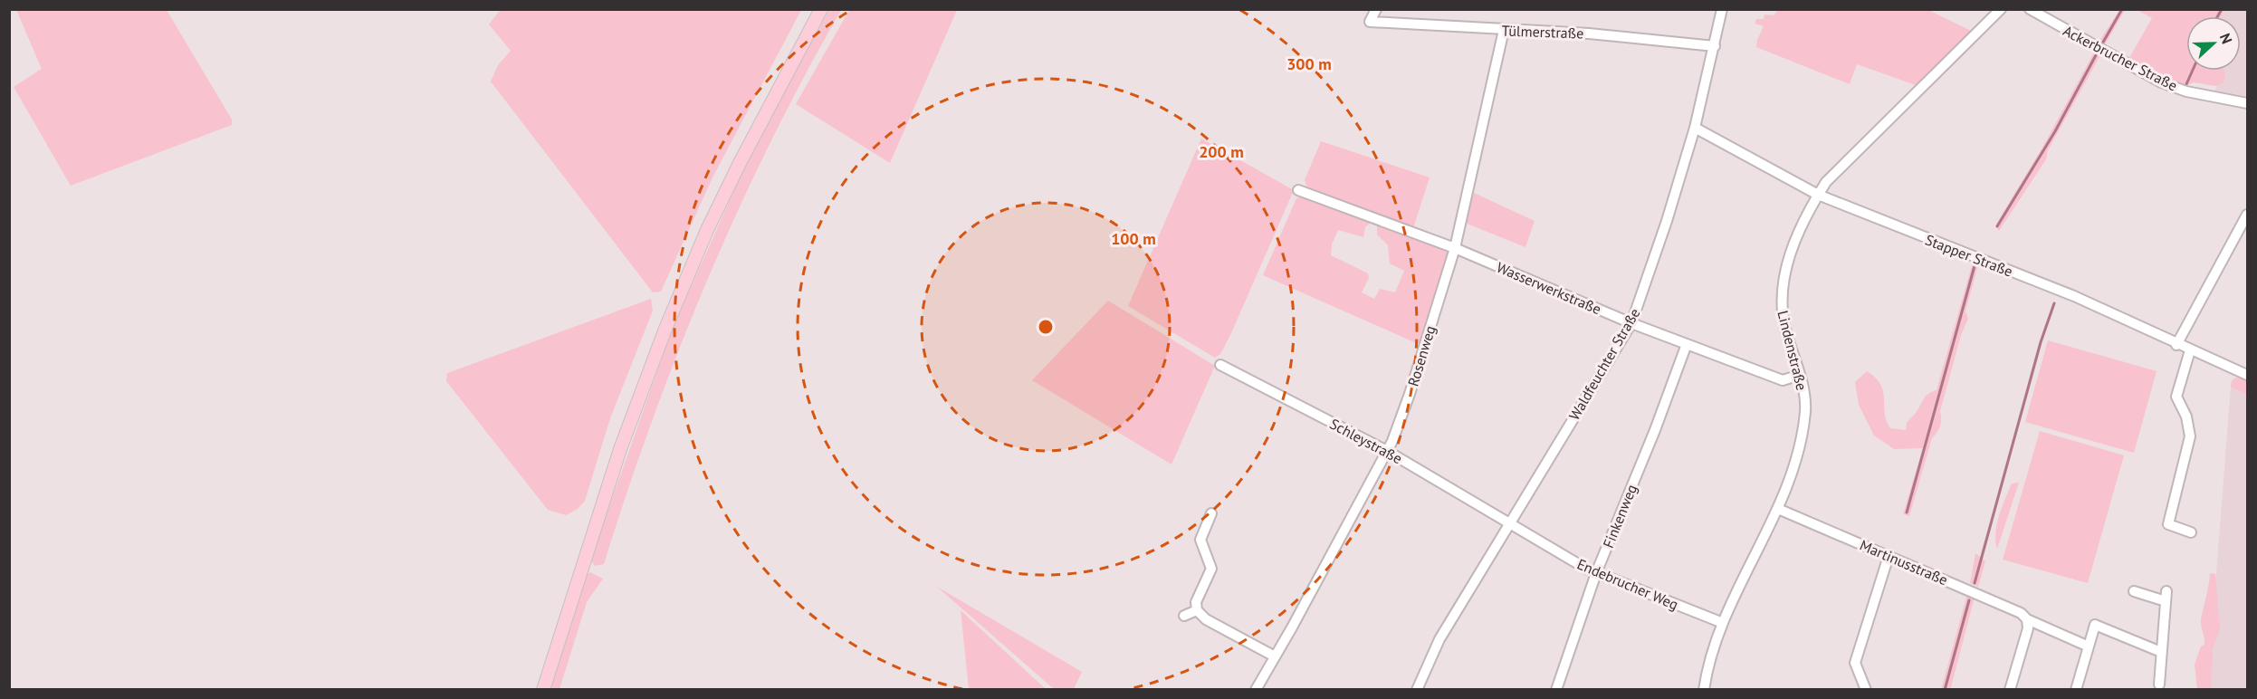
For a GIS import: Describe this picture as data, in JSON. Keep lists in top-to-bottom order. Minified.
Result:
{"streets":{"street":["Tülmerstraße","Ackerbrucher Straße","Stapper Straße","Wasserwerkstraße","Lindenstraße","Rosenweg","Waldfeuchter Straße","Schleystraße","Finkenweg","Martinusstraße","Endebrucher Weg"]},"crossings":[["Tülmerstraße","Rosenweg"],["Tülmerstraße","Waldfeuchter Straße"],["Stapper Straße","Lindenstraße"],["Stapper Straße","Waldfeuchter Straße"],["Wasserwerkstraße","Lindenstraße"],["Wasserwerkstraße","Rosenweg"],["Wasserwerkstraße","Waldfeuchter Straße"],["Wasserwerkstraße","Finkenweg"],["Lindenstraße","Martinusstraße"],["Lindenstraße","Endebrucher Weg"],["Rosenweg","Schleystraße"],["Waldfeuchter Straße","Schleystraße"],["Waldfeuchter Straße","Endebrucher Weg"],["Schleystraße","Endebrucher Weg"],["Finkenweg","Endebrucher Weg"]],"north":"right","rings":["300 m","200 m","100 m"]}
